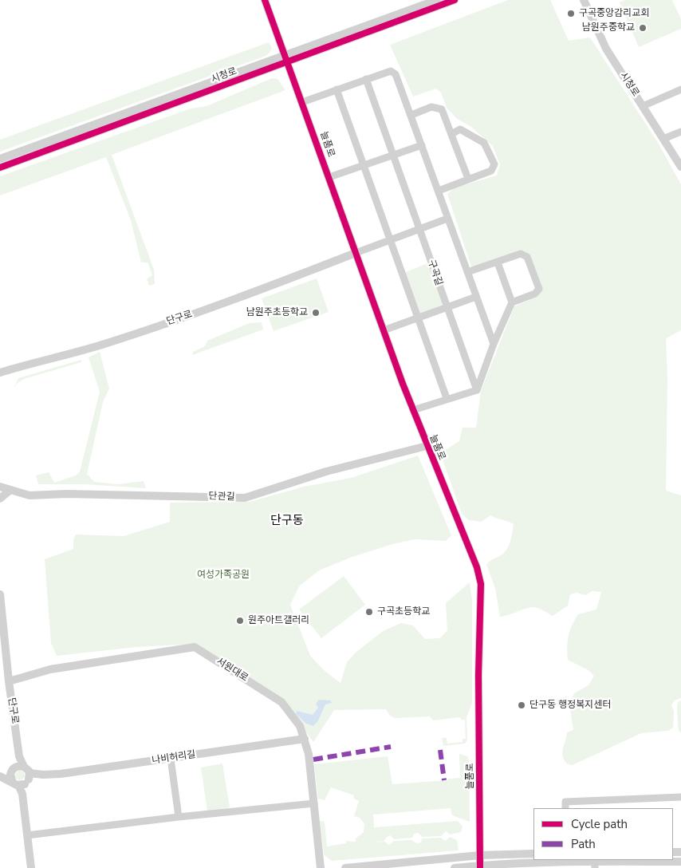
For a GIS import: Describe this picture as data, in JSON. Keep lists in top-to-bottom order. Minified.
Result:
{"streets":{"street":["시청로","늘품로","구곡길","단구로","단관길","서원대로","나비허리길"]},"crossings":[["시청로","늘품로"],["늘품로","단구로"],["늘품로","단관길"],["단구로","서원대로"],["단구로","나비허리길"],["서원대로","나비허리길"]],"districts":["단구동"],"parks":["여성가족공원"],"places":["구곡중앙감리교회","남원주중학교","남원주초등학교","구곡초등학교","원주아트갤러리","단구동 행정복지센터"],"legend":["Cycle path","Path"]}
